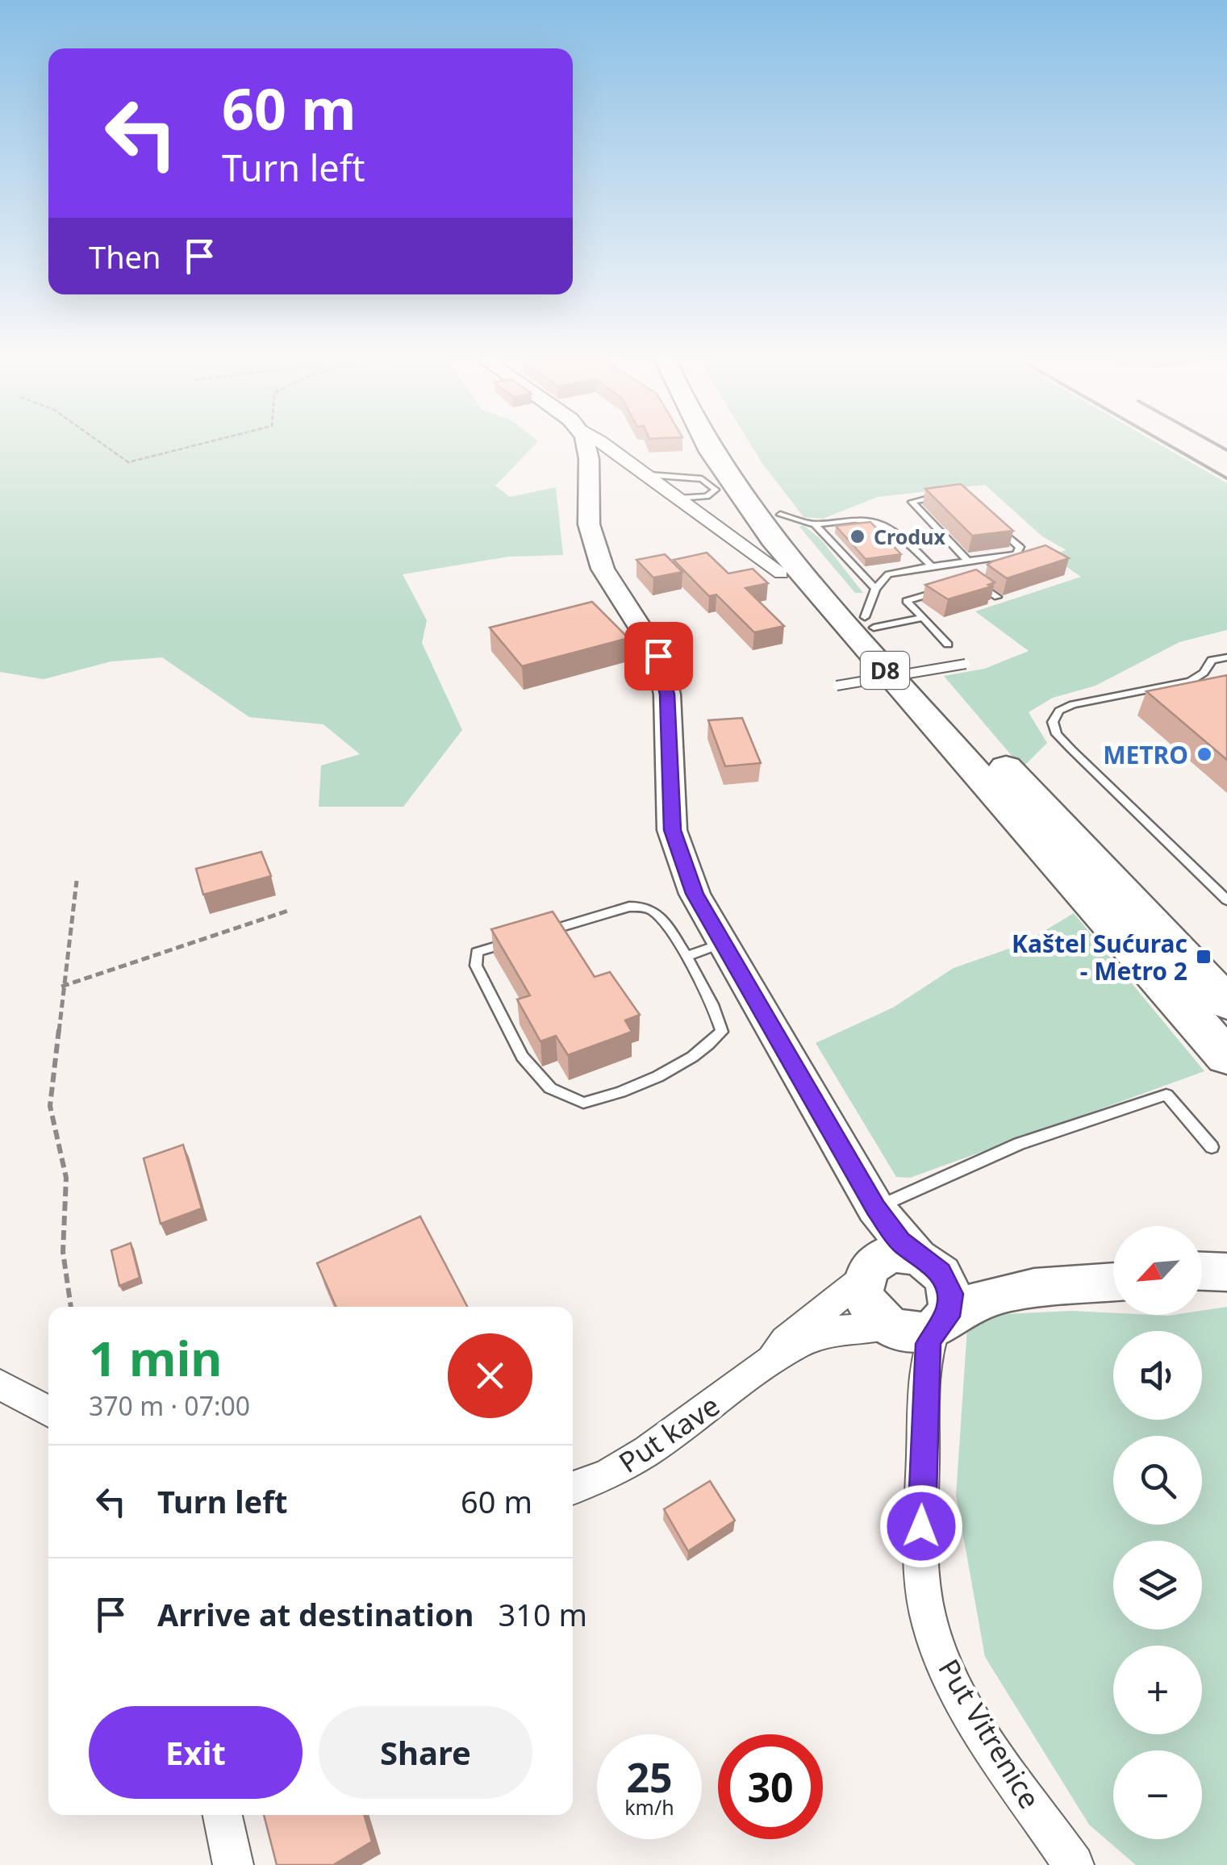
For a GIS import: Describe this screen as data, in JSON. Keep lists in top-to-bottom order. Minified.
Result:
{"streets":{"highway":["D8"],"street":["Put kave","Put Vitrenice"]},"crossings":[["Put kave","Put Vitrenice"]],"places":{"other":["Crodux","METRO"],"transit":["Kaštel Sućurac - Metro 2"]},"north":"bottom left","page":{"turn":["60 m","Turn left"],"then":"Then","map_buttons":["+","−"],"heading":["1 min","370 m · 07:00"],"list":[{"name":"Turn left","value":"60 m"},{"name":"Arrive at destination","value":"310 m"}],"buttons":["Exit","Share"],"speed":"25 km/h","limit":"30"}}
